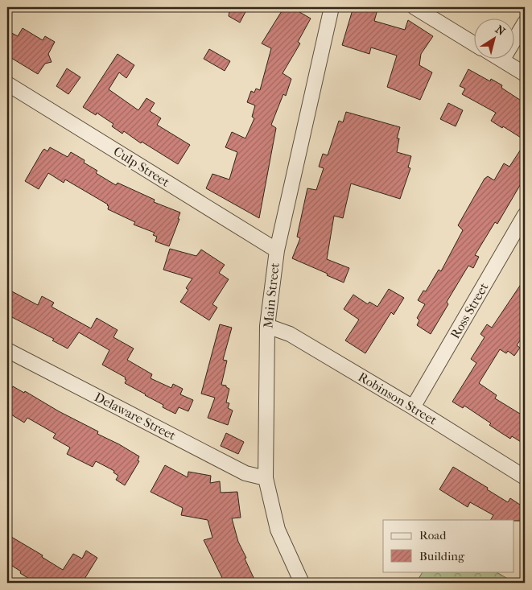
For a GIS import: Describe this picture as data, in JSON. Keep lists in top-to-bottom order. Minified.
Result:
{"streets":{"street":["Culp Street","Main Street","Ross Street","Robinson Street","Delaware Street"]},"crossings":[["Culp Street","Main Street"],["Main Street","Robinson Street"],["Main Street","Delaware Street"],["Ross Street","Robinson Street"]],"legend":["Road","Building"],"north":"top right"}
